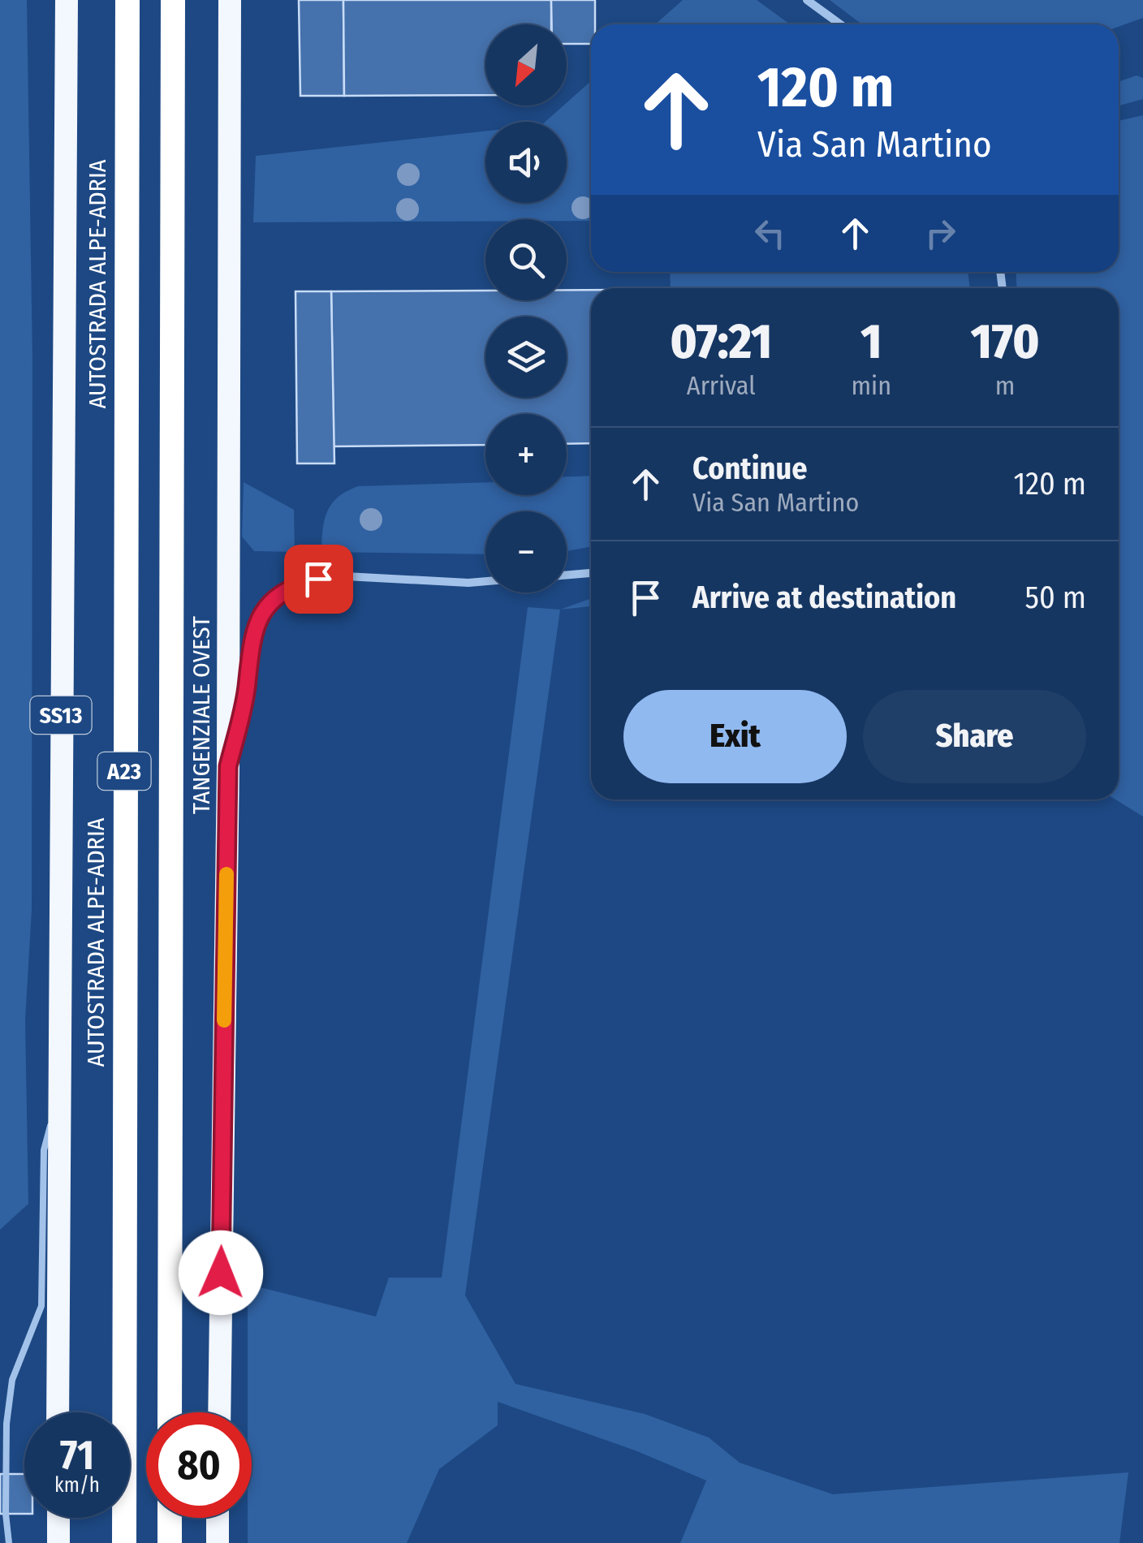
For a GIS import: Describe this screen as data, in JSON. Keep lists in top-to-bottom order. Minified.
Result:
{"streets":{"highway":["AUTOSTRADA ALPE-ADRIA","SS13","TANGENZIALE OVEST","A23"]},"north":"bottom left","page":{"map_buttons":["+","−"],"turn":["120 m","Via San Martino"],"eta":["07:21","Arrival","1","min","170","m"],"list":[{"name":"Continue","note":"Via San Martino","value":"120 m"},{"name":"Arrive at destination","value":"50 m"}],"buttons":["Exit","Share"],"speed":"71 km/h","limit":"80"}}
